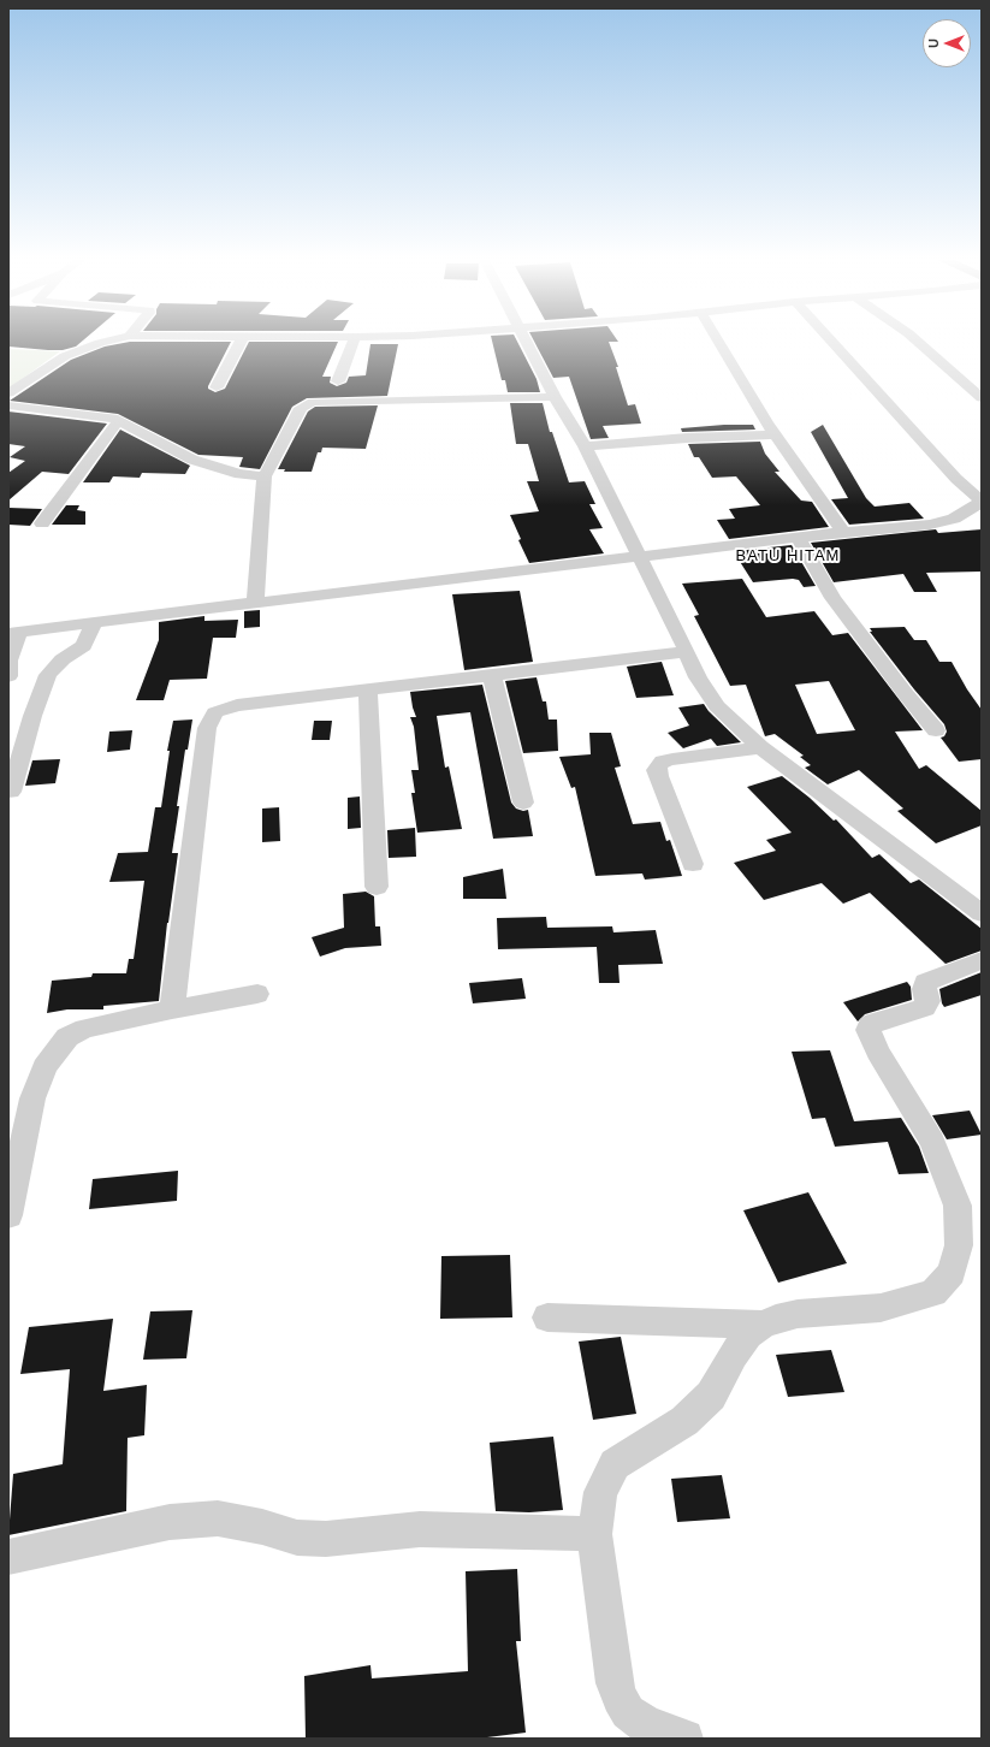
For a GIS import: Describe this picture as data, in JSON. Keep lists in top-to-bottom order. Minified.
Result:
{"districts":["BATU HITAM"],"north":"left"}
